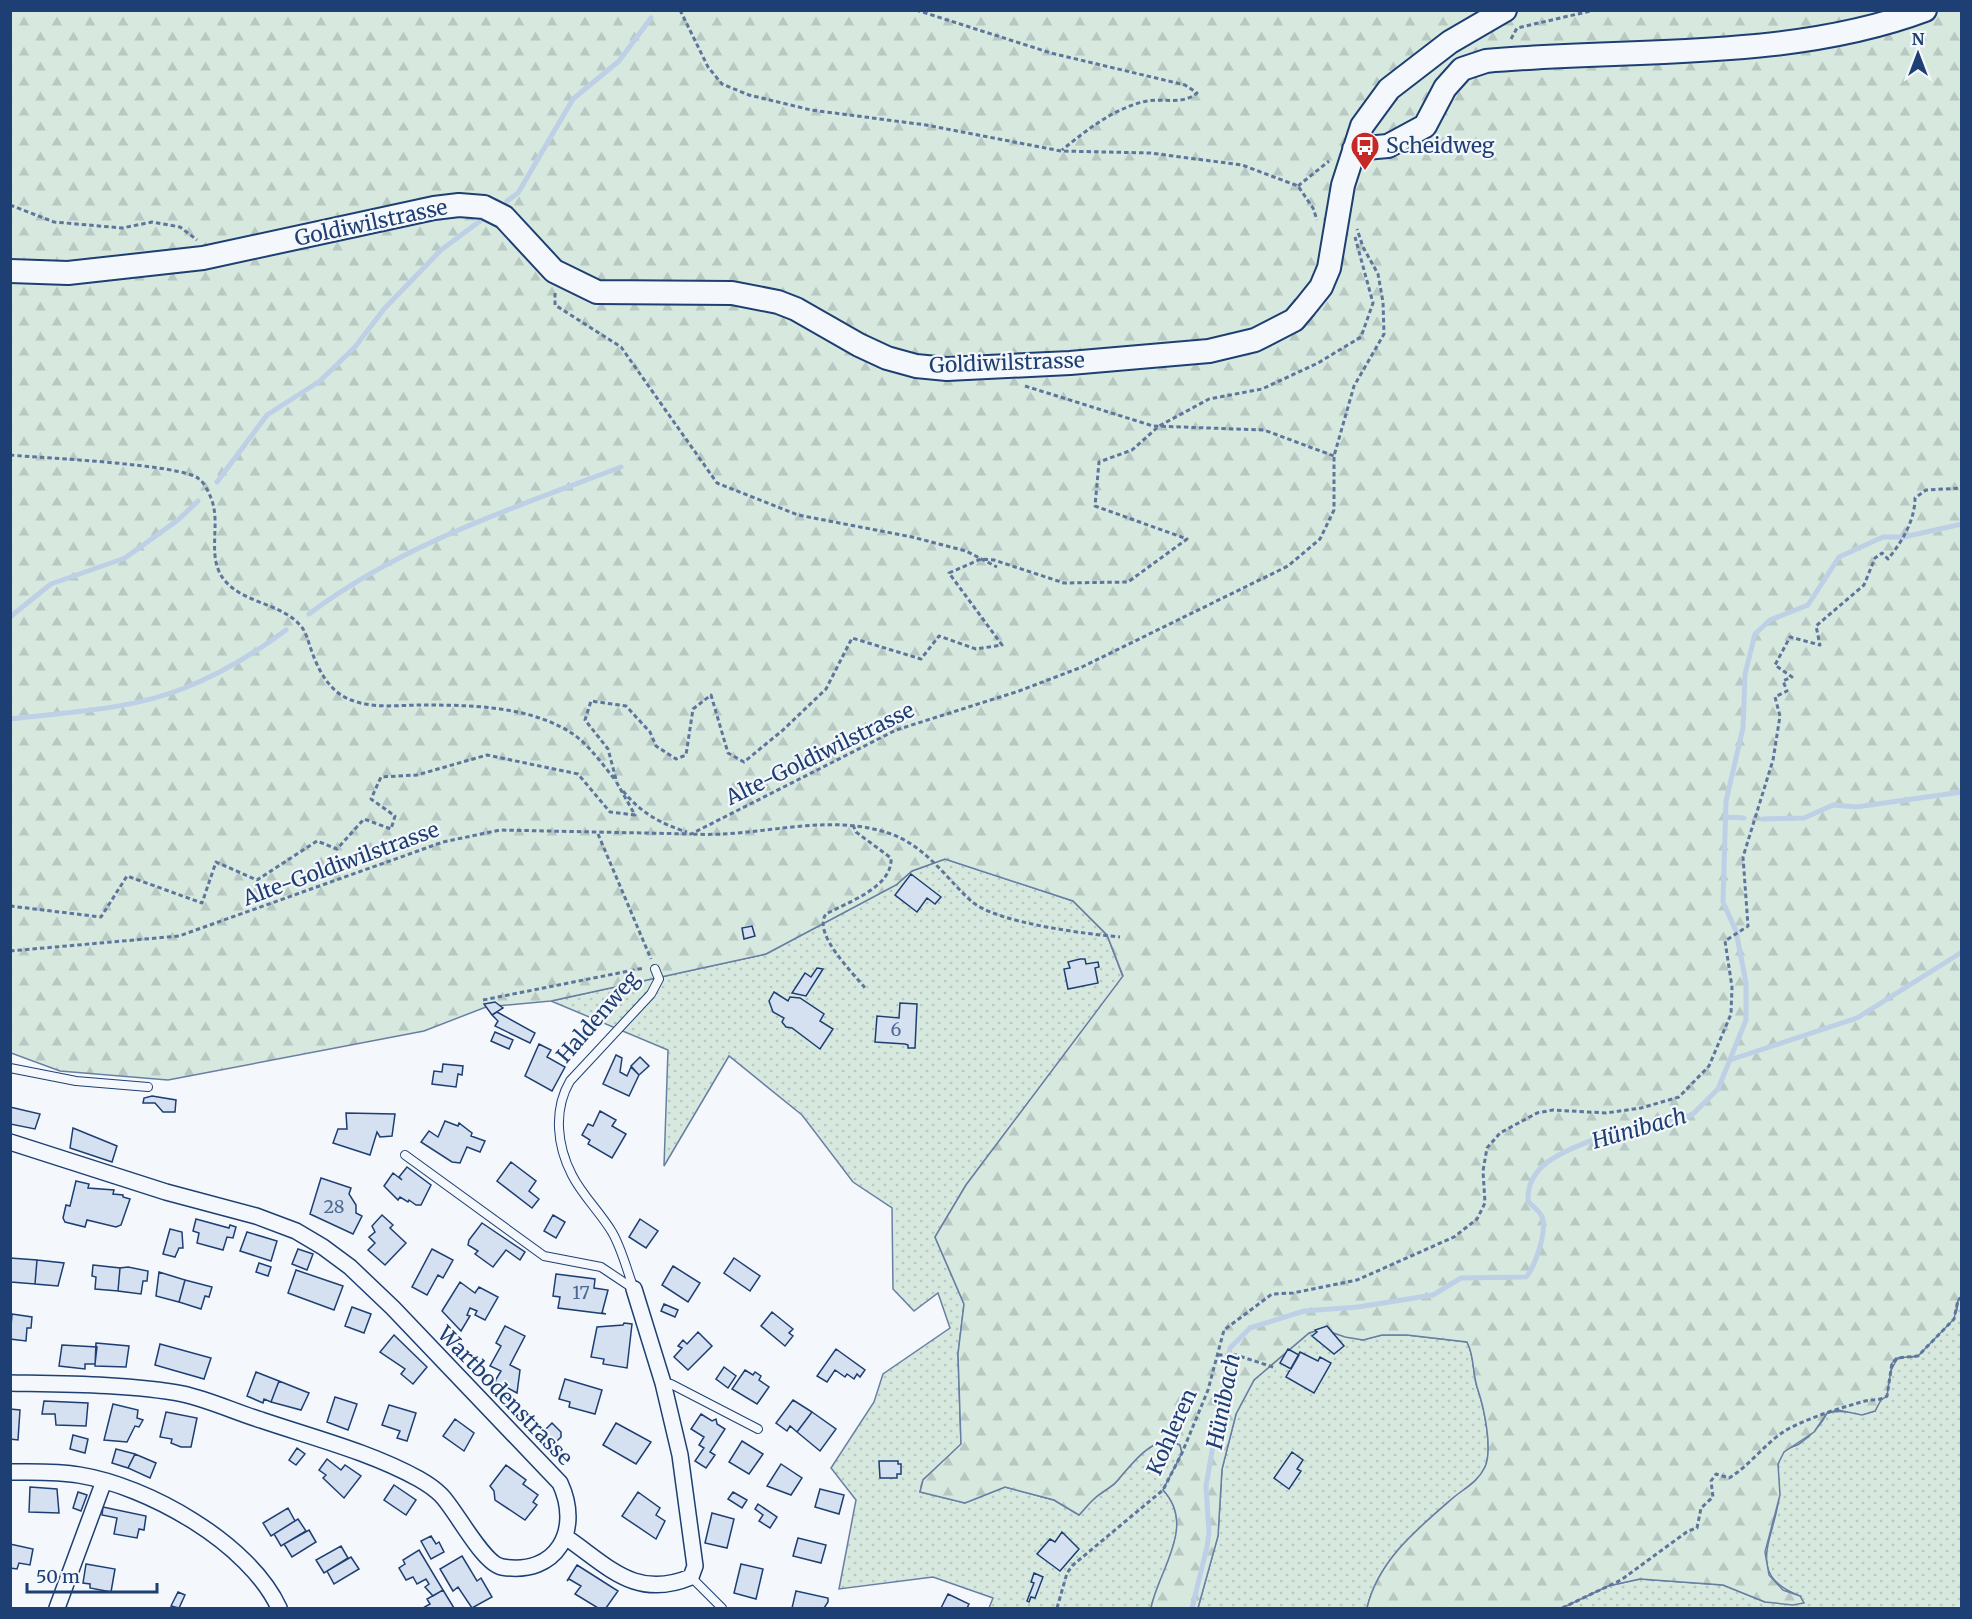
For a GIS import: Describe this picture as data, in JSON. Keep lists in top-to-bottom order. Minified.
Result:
{"streets":{"street":["Goldiwilstrasse","Haldenweg","Wartbodenstrasse"],"path":["Alte-Goldiwilstrasse","Kohleren"]},"water":["Hünibach"],"places":{"bus stop":["Scheidweg"]},"house_numbers":["6","28","17"],"scale_bar":"50 m","north":"top"}
